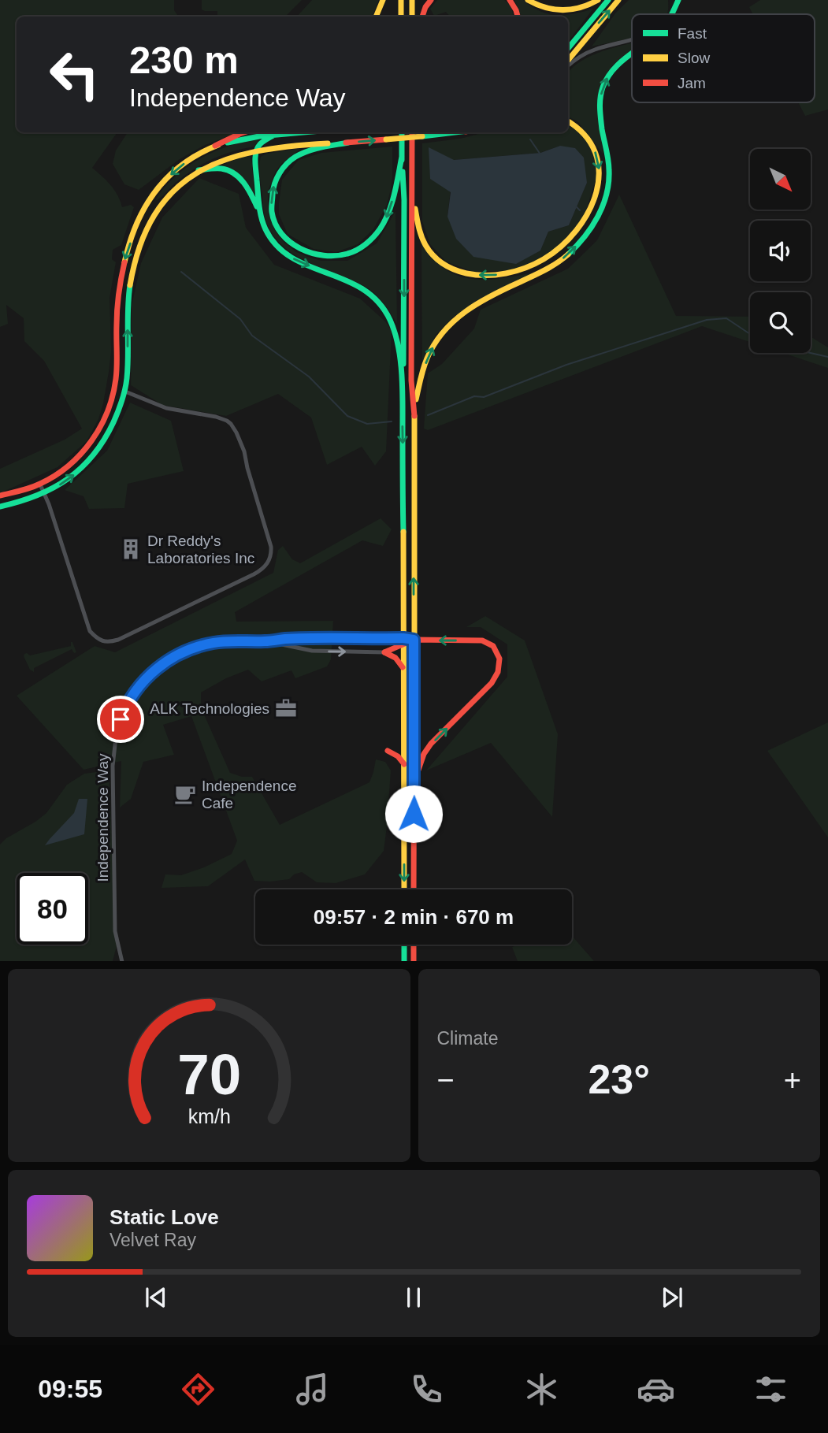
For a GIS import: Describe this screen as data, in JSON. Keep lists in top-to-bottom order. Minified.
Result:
{"streets":{"street":["Independence Way"]},"places":{"building":["Dr Reddy's Laboratories Inc"],"office":["ALK Technologies"],"cafe":["Independence Cafe"]},"legend":["Fast","Slow","Jam"],"north":"bottom right","page":{"turn":["230 m","Independence Way"],"limit":"80","trip":"09:57 · 2 min · 670 m","tile":"Climate","heat":["−","23°","+"],"song":["Static Love","Velvet Ray"],"tabs":"09:55","gauge":["70","km/h"]}}
